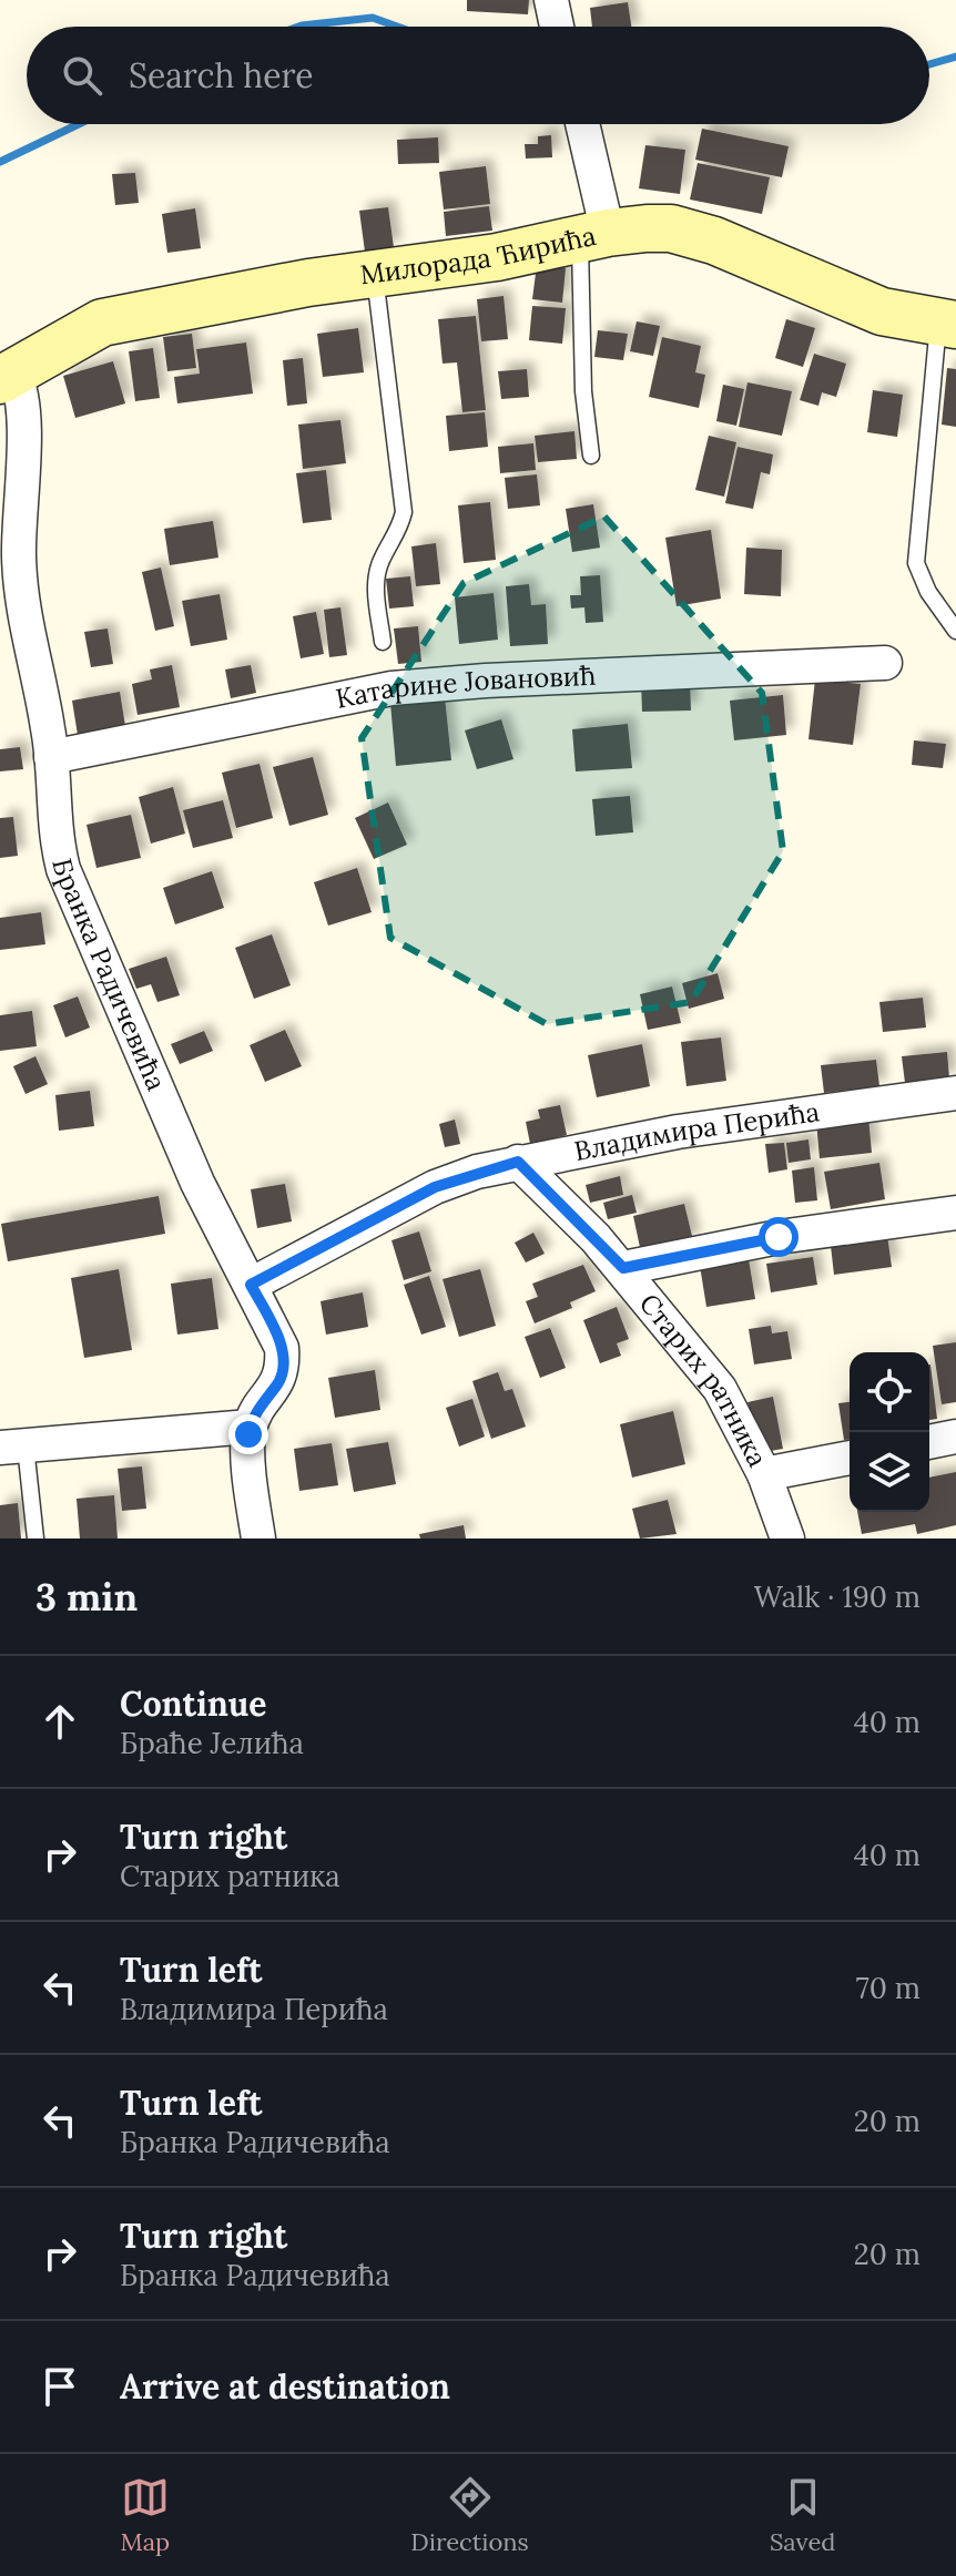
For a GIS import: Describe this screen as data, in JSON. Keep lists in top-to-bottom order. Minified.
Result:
{"streets":{"street":["Милорада Ћирића","Катарине Јовановић","Бранка Радичевића","Владимира Перића","Старих ратника"]},"crossings":[["Милорада Ћирића","Бранка Радичевића"],["Катарине Јовановић","Бранка Радичевића"],["Бранка Радичевића","Владимира Перића"],["Владимира Перића","Старих ратника"]],"page":{"search":"Search here","heading":["3 min","Walk · 190 m"],"list":[["Continue","Браће Јелића","40 m"],["Turn right","Старих ратника","40 m"],["Turn left","Владимира Перића","70 m"],["Turn left","Бранка Радичевића","20 m"],["Turn right","Бранка Радичевића","20 m"],"Arrive at destination"],"nav":["Map","Directions","Saved"]}}
